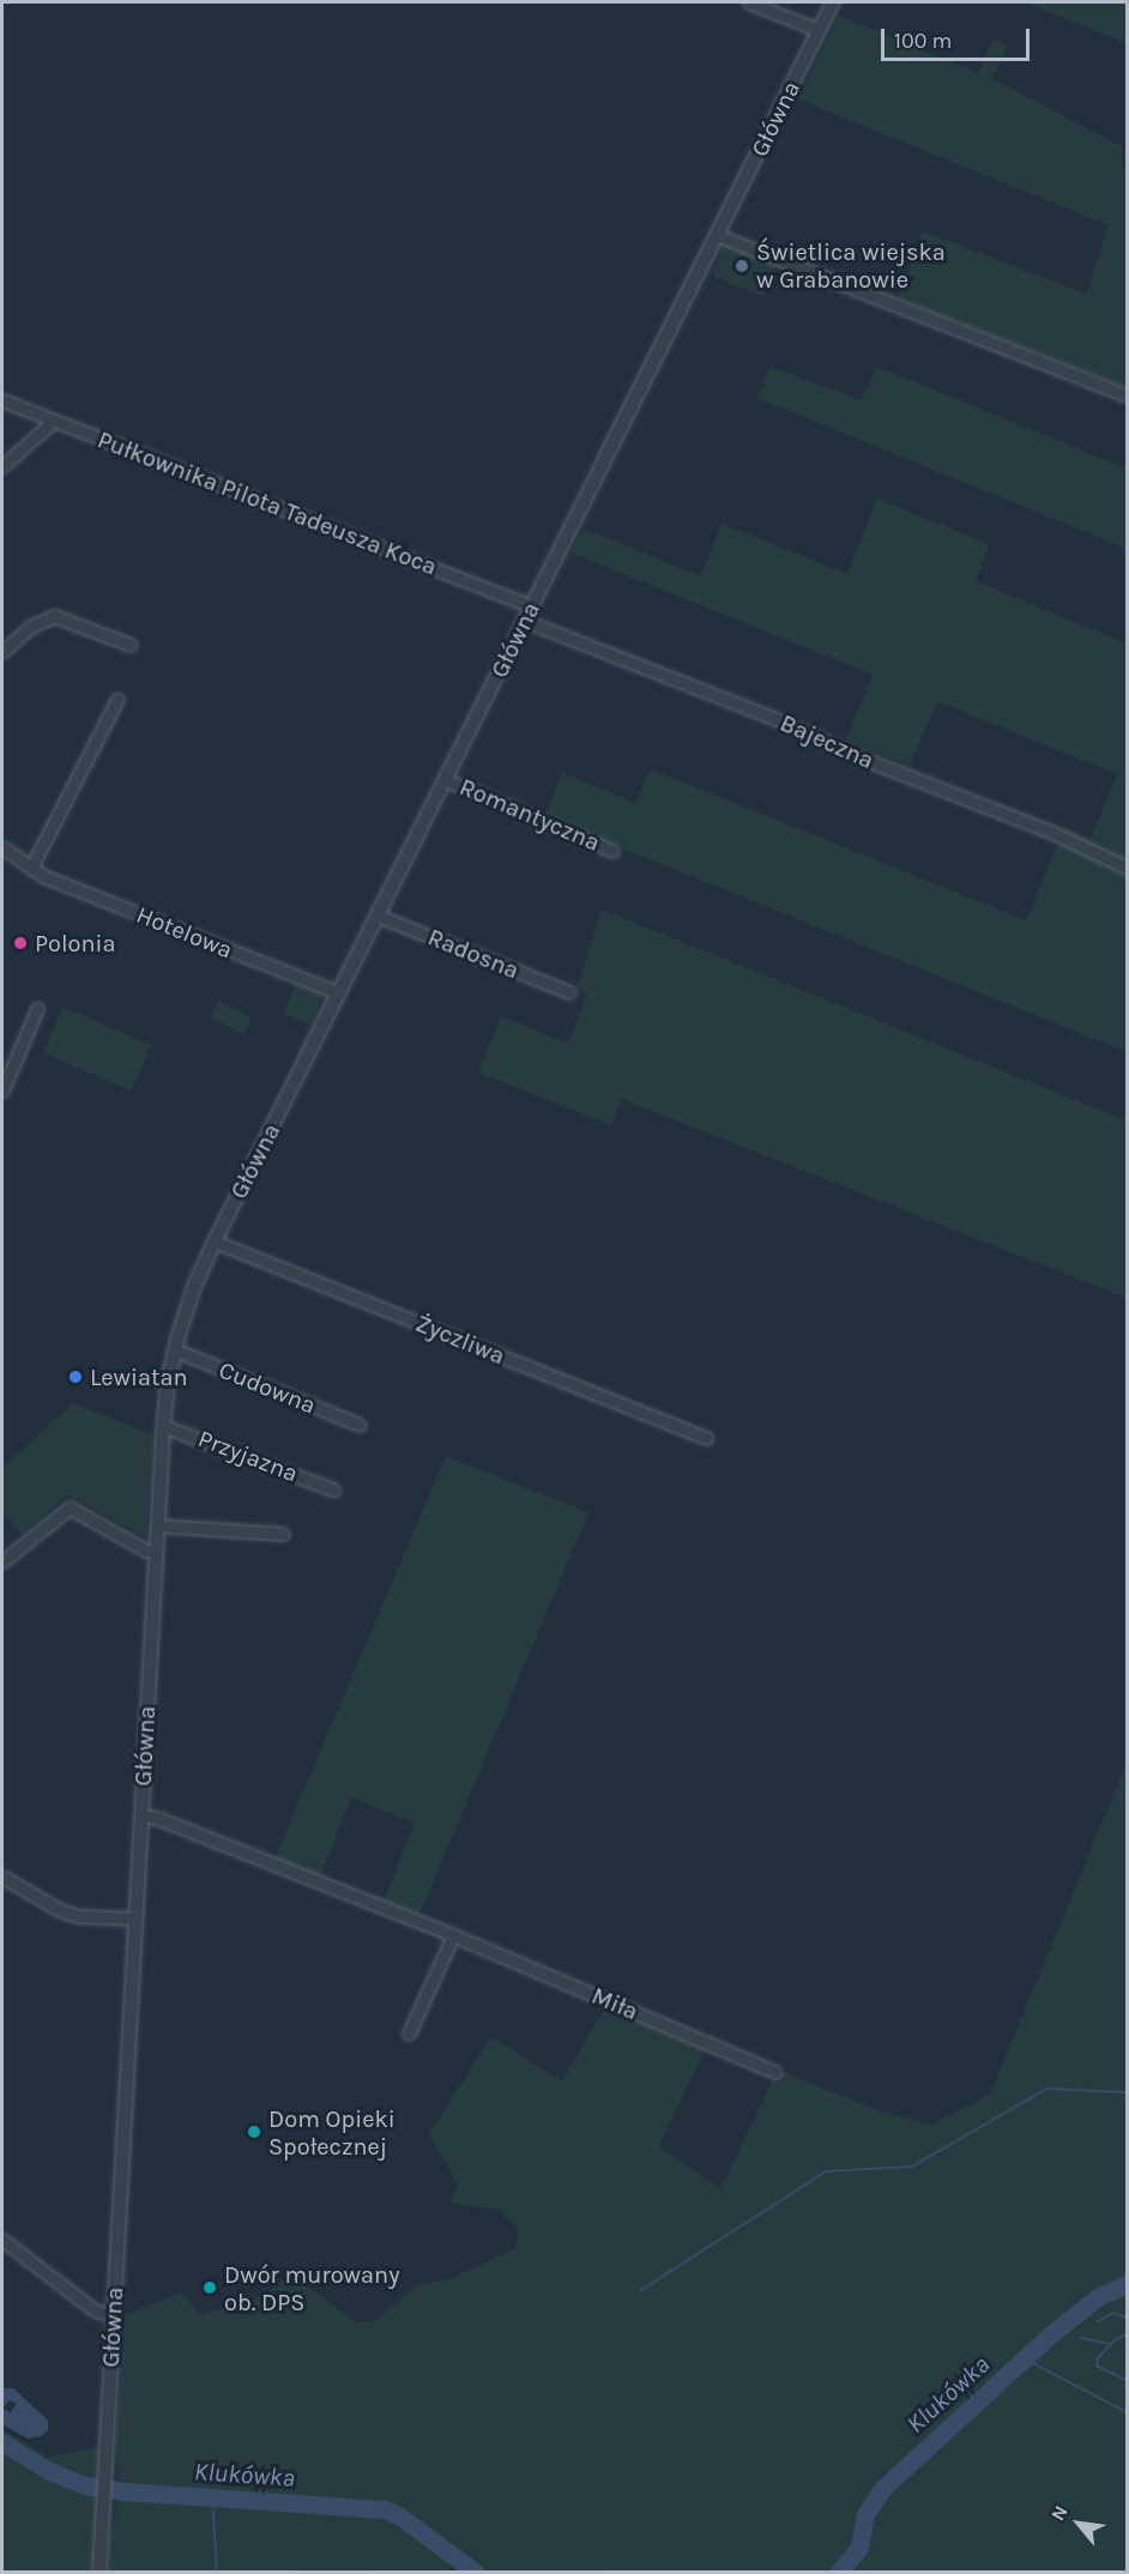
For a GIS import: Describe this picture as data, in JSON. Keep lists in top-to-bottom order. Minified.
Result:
{"streets":{"street":["Główna","Pułkownika Pilota Tadeusza Koca","Bajeczna","Romantyczna","Hotelowa","Radosna","Życzliwa","Cudowna","Przyjazna","Miła"]},"crossings":[["Główna","Pułkownika Pilota Tadeusza Koca"],["Główna","Bajeczna"],["Główna","Romantyczna"],["Główna","Hotelowa"],["Główna","Radosna"],["Główna","Życzliwa"],["Główna","Cudowna"],["Główna","Przyjazna"],["Główna","Miła"]],"water":["Klukówka"],"places":["Świetlica wiejska w Grabanowie","Polonia","Lewiatan","Dom Opieki Społecznej","Dwór murowany ob. DPS"],"scale_bar":"100 m","north":"top left"}
